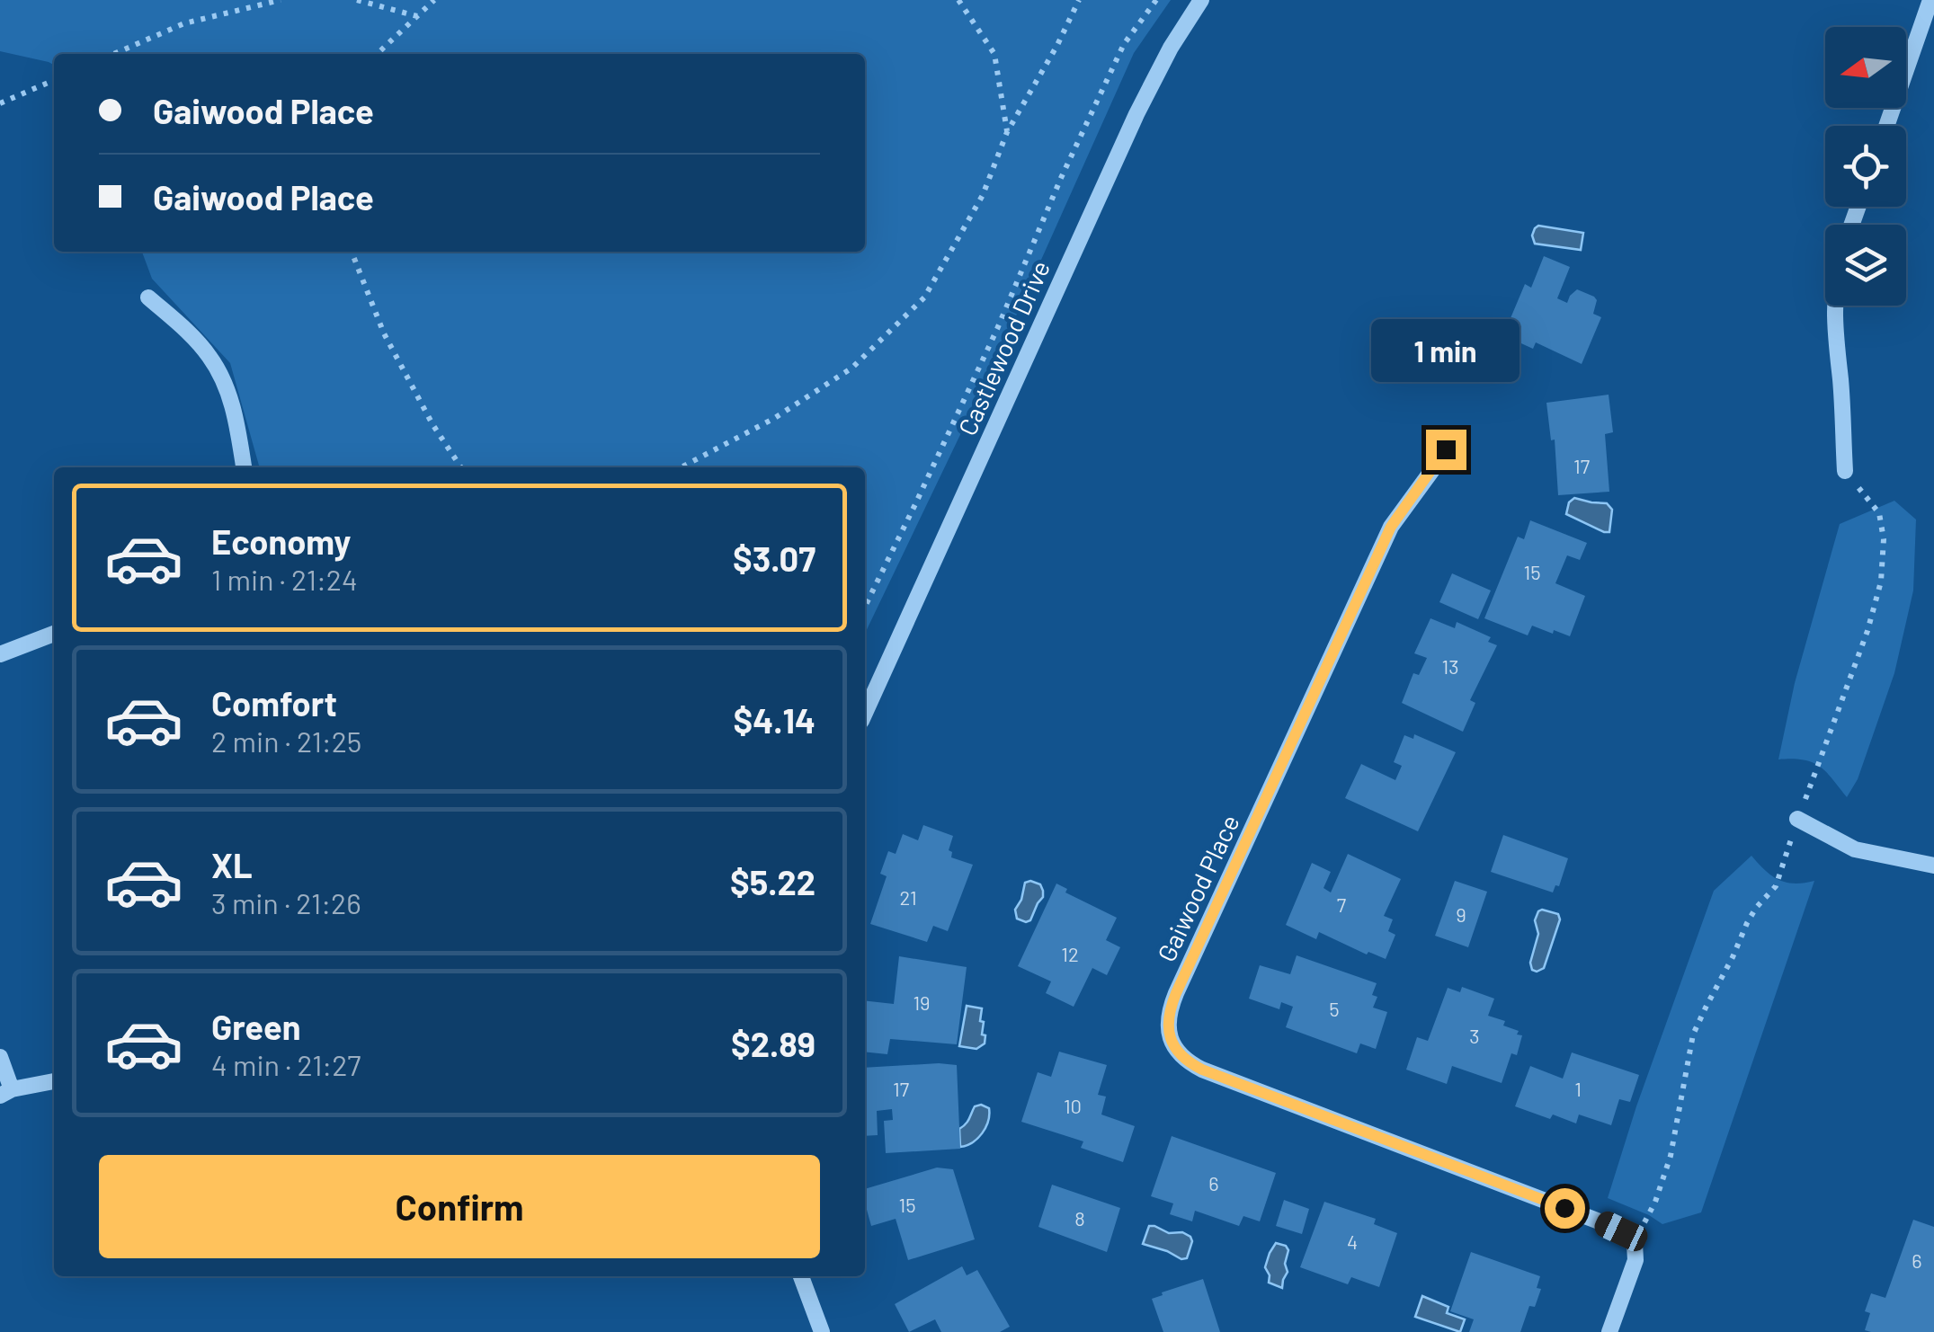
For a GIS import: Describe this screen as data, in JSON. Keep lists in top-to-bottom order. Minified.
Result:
{"streets":{"street":["Castlewood Drive","Gaiwood Place"]},"house_numbers":["17","15","13","21","7","9","12","19","5","3","17","1","10","6","15","8","4","6"],"north":"left","page":{"banner":["Gaiwood Place","Gaiwood Place"],"bubble":"1 min","list":[{"name":"Economy","note":"1 min · 21:24","value":"$3.07"},{"name":"Comfort","note":"2 min · 21:25","value":"$4.14"},{"name":"XL","note":"3 min · 21:26","value":"$5.22"},{"name":"Green","note":"4 min · 21:27","value":"$2.89"}],"buttons":"Confirm"}}
